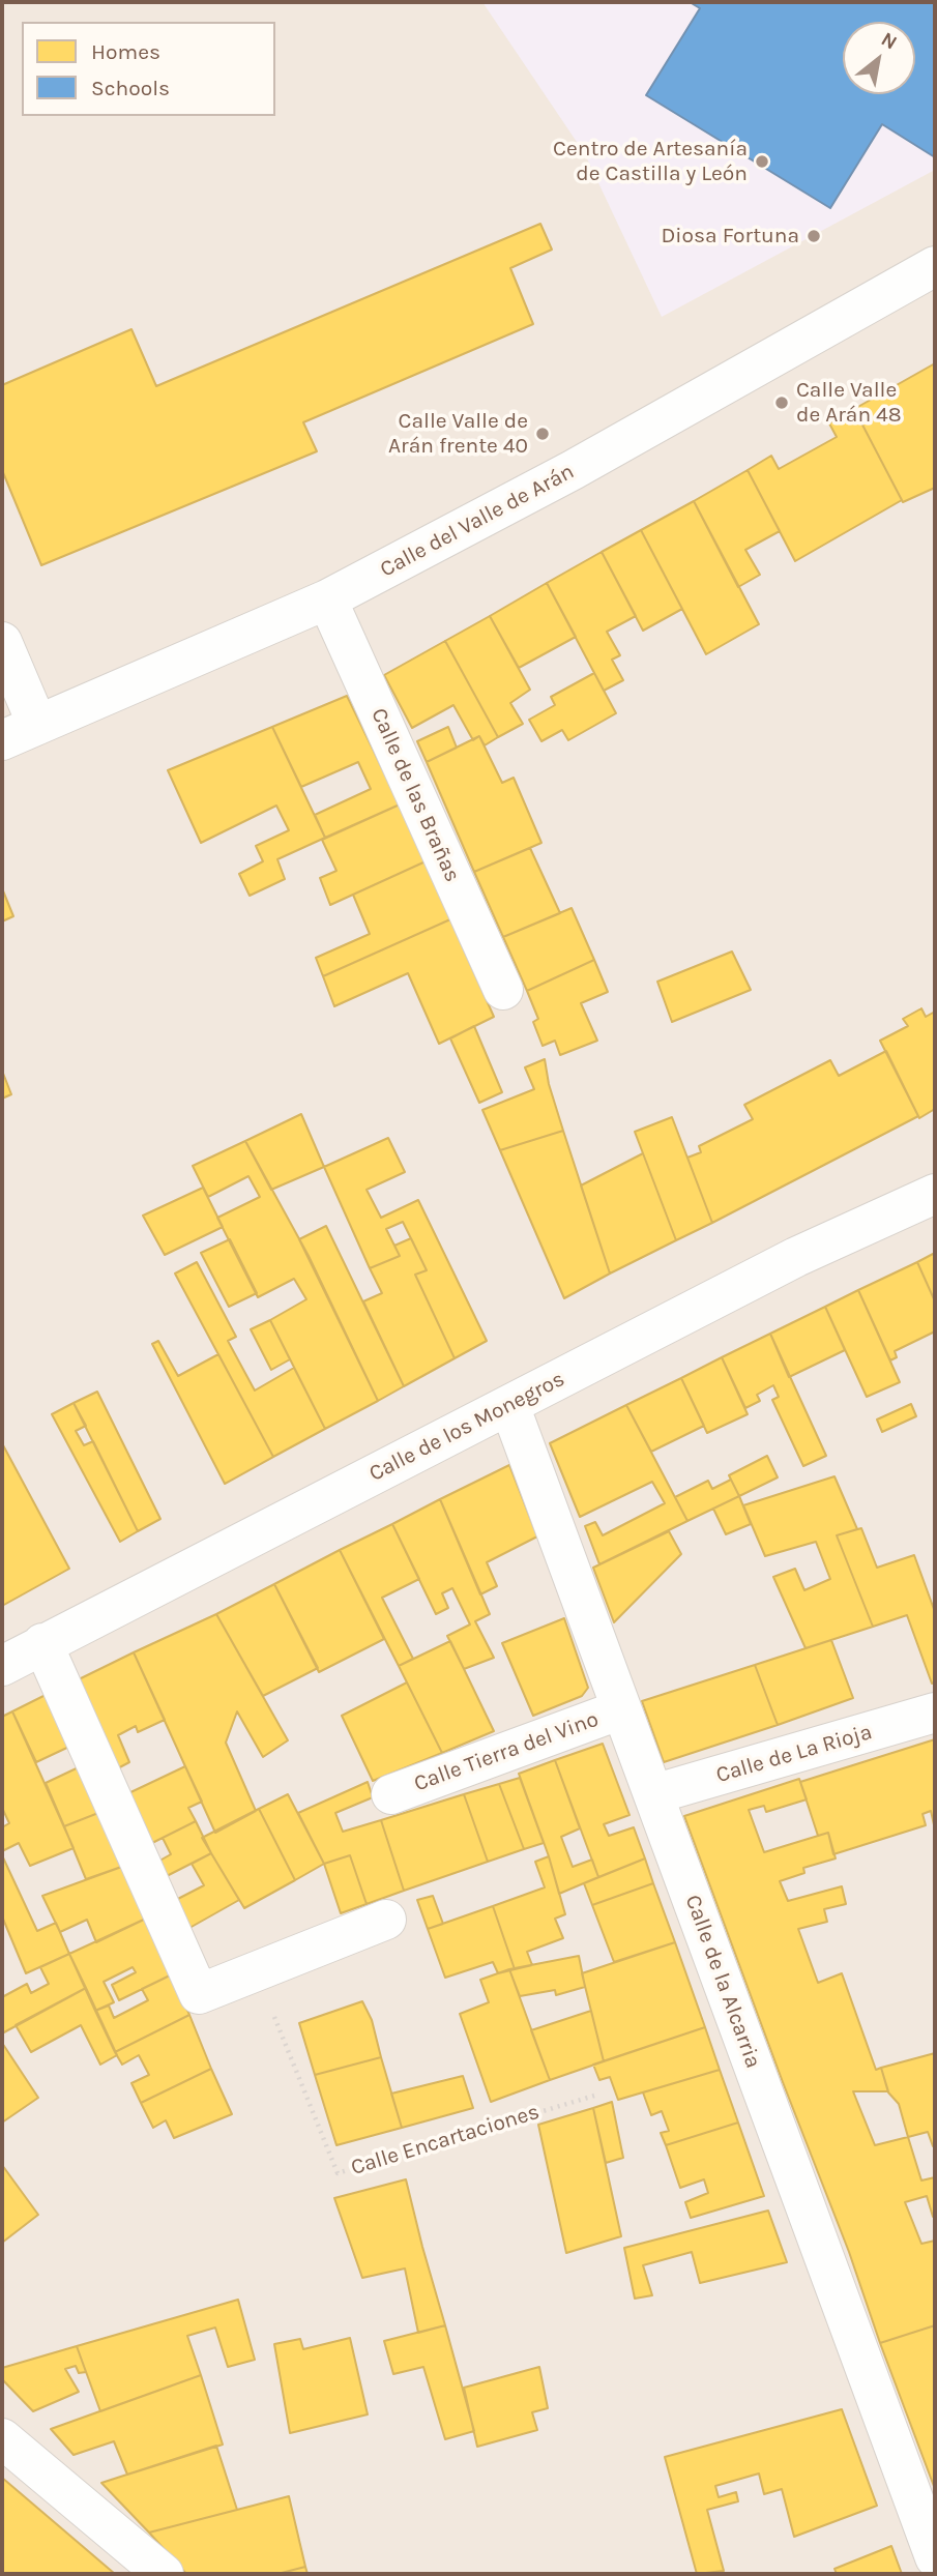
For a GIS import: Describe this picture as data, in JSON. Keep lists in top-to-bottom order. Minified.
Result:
{"streets":{"street":["Calle del Valle de Arán","Calle de las Brañas","Calle de los Monegros","Calle Tierra del Vino","Calle de La Rioja","Calle de la Alcarria"],"path":["Calle Encartaciones"]},"crossings":[["Calle del Valle de Arán","Calle de las Brañas"],["Calle de los Monegros","Calle de la Alcarria"],["Calle Tierra del Vino","Calle de la Alcarria"],["Calle de La Rioja","Calle de la Alcarria"]],"places":["Centro de Artesanía de Castilla y León","Diosa Fortuna","Calle Valle de Arán 48","Calle Valle de Arán frente 40"],"legend":["Homes","Schools"],"north":"top right"}
